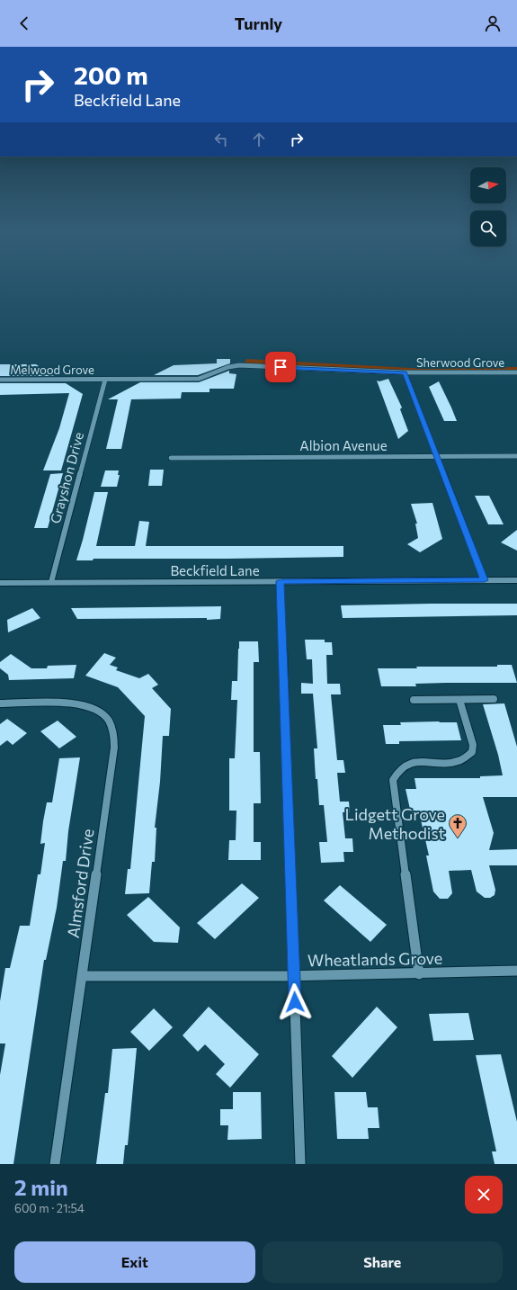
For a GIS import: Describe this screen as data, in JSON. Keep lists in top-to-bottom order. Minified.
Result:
{"streets":{"street":["Sherwood Grove","Melwood Grove","Albion Avenue","Grayshon Drive","Beckfield Lane","Almsford Drive","Wheatlands Grove"]},"crossings":[["Sherwood Grove","Melwood Grove"],["Sherwood Grove","Grayshon Drive"],["Melwood Grove","Grayshon Drive"],["Grayshon Drive","Beckfield Lane"],["Almsford Drive","Wheatlands Grove"]],"places":{"church":["Lidgett Grove Methodist"]},"north":"right","page":{"header":"Turnly","turn":["200 m","Beckfield Lane"],"heading":["2 min","600 m · 21:54"],"buttons":["Exit","Share"]}}
